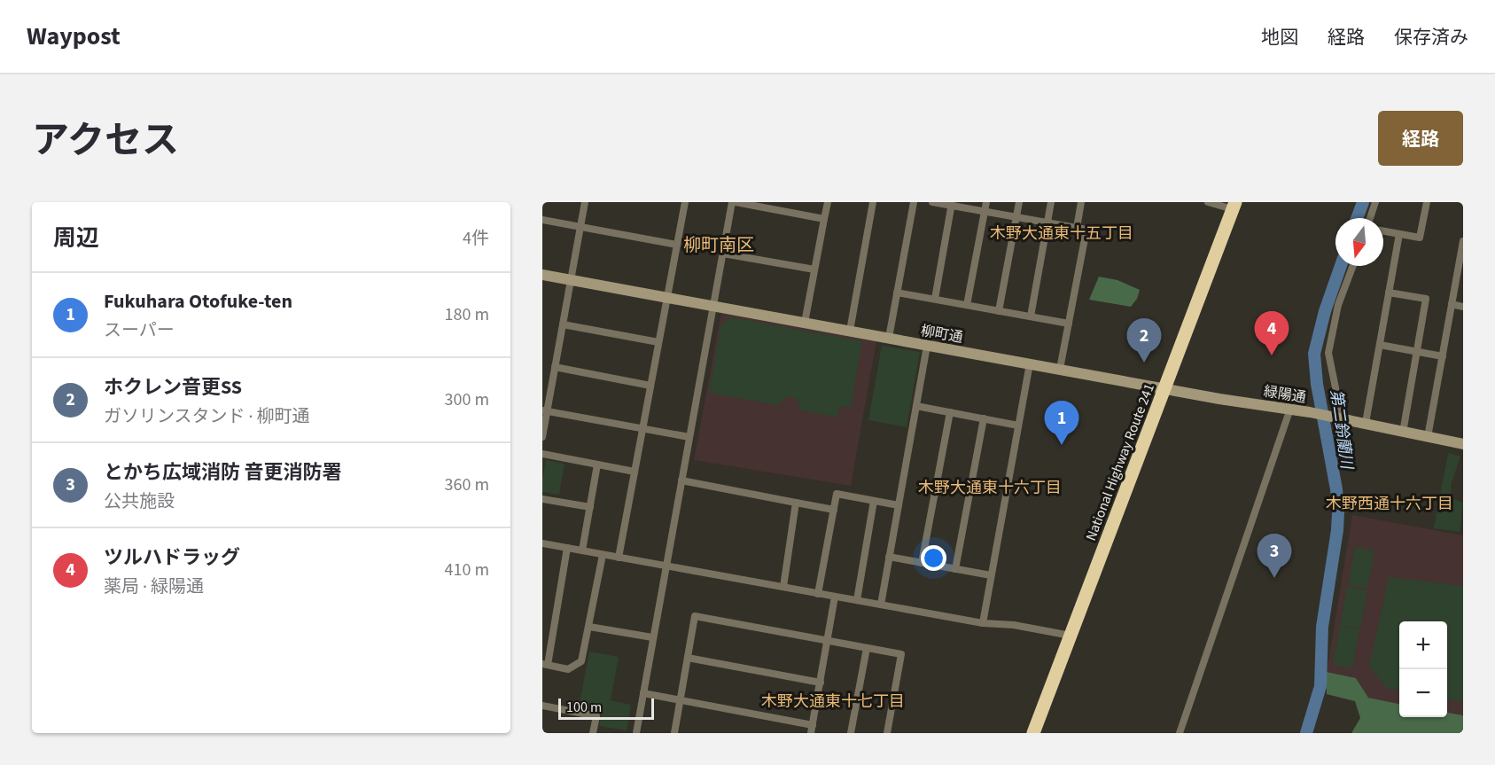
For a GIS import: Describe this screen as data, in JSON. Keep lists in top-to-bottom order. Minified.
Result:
{"streets":{"highway":["National Highway Route 241"],"street":["柳町通","緑陽通"]},"crossings":[["柳町通","緑陽通"],["柳町通","National Highway Route 241"],["緑陽通","National Highway Route 241"]],"districts":["木野大通東十五丁目","柳町南区","木野大通東十六丁目","木野西通十六丁目","木野大通東十七丁目"],"water":["第二鈴蘭川"],"scale_bar":"100 m","north":"bottom","page":{"header":"Waypost","nav":["地図","経路","保存済み"],"title":"アクセス","buttons":"経路","heading":["周辺","4件"],"list":[{"mark":"1","name":"Fukuhara Otofuke-ten","note":"スーパー","value":"180 m"},{"mark":"2","name":"ホクレン音更SS","note":"ガソリンスタンド · 柳町通","value":"300 m"},{"mark":"3","name":"とかち広域消防 音更消防署","note":"公共施設","value":"360 m"},{"mark":"4","name":"ツルハドラッグ","note":"薬局 · 緑陽通","value":"410 m"}],"pins":["4","2","1","3"],"map_buttons":["+","−"],"scale":"100 m"}}
